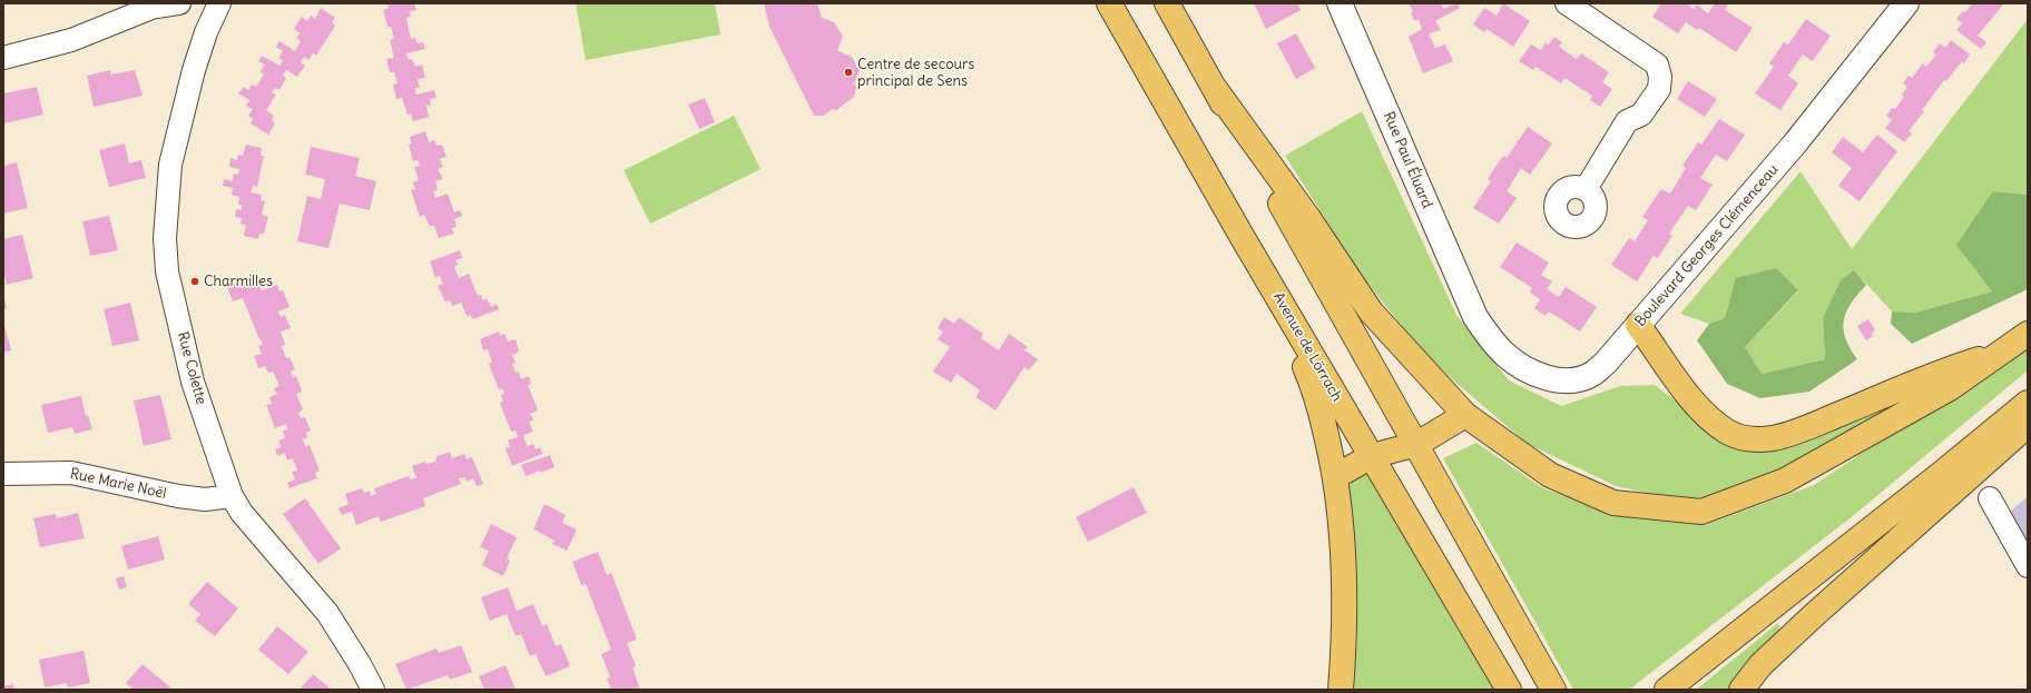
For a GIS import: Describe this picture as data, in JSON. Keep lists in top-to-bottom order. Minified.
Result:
{"streets":{"main road":["Avenue de Lörrach"],"street":["Rue Paul Éluard","Boulevard Georges Clémenceau","Rue Colette","Rue Marie Noël"]},"crossings":[["Rue Paul Éluard","Boulevard Georges Clémenceau"],["Rue Colette","Rue Marie Noël"]],"places":["Centre de secours principal de Sens","Charmilles"]}
